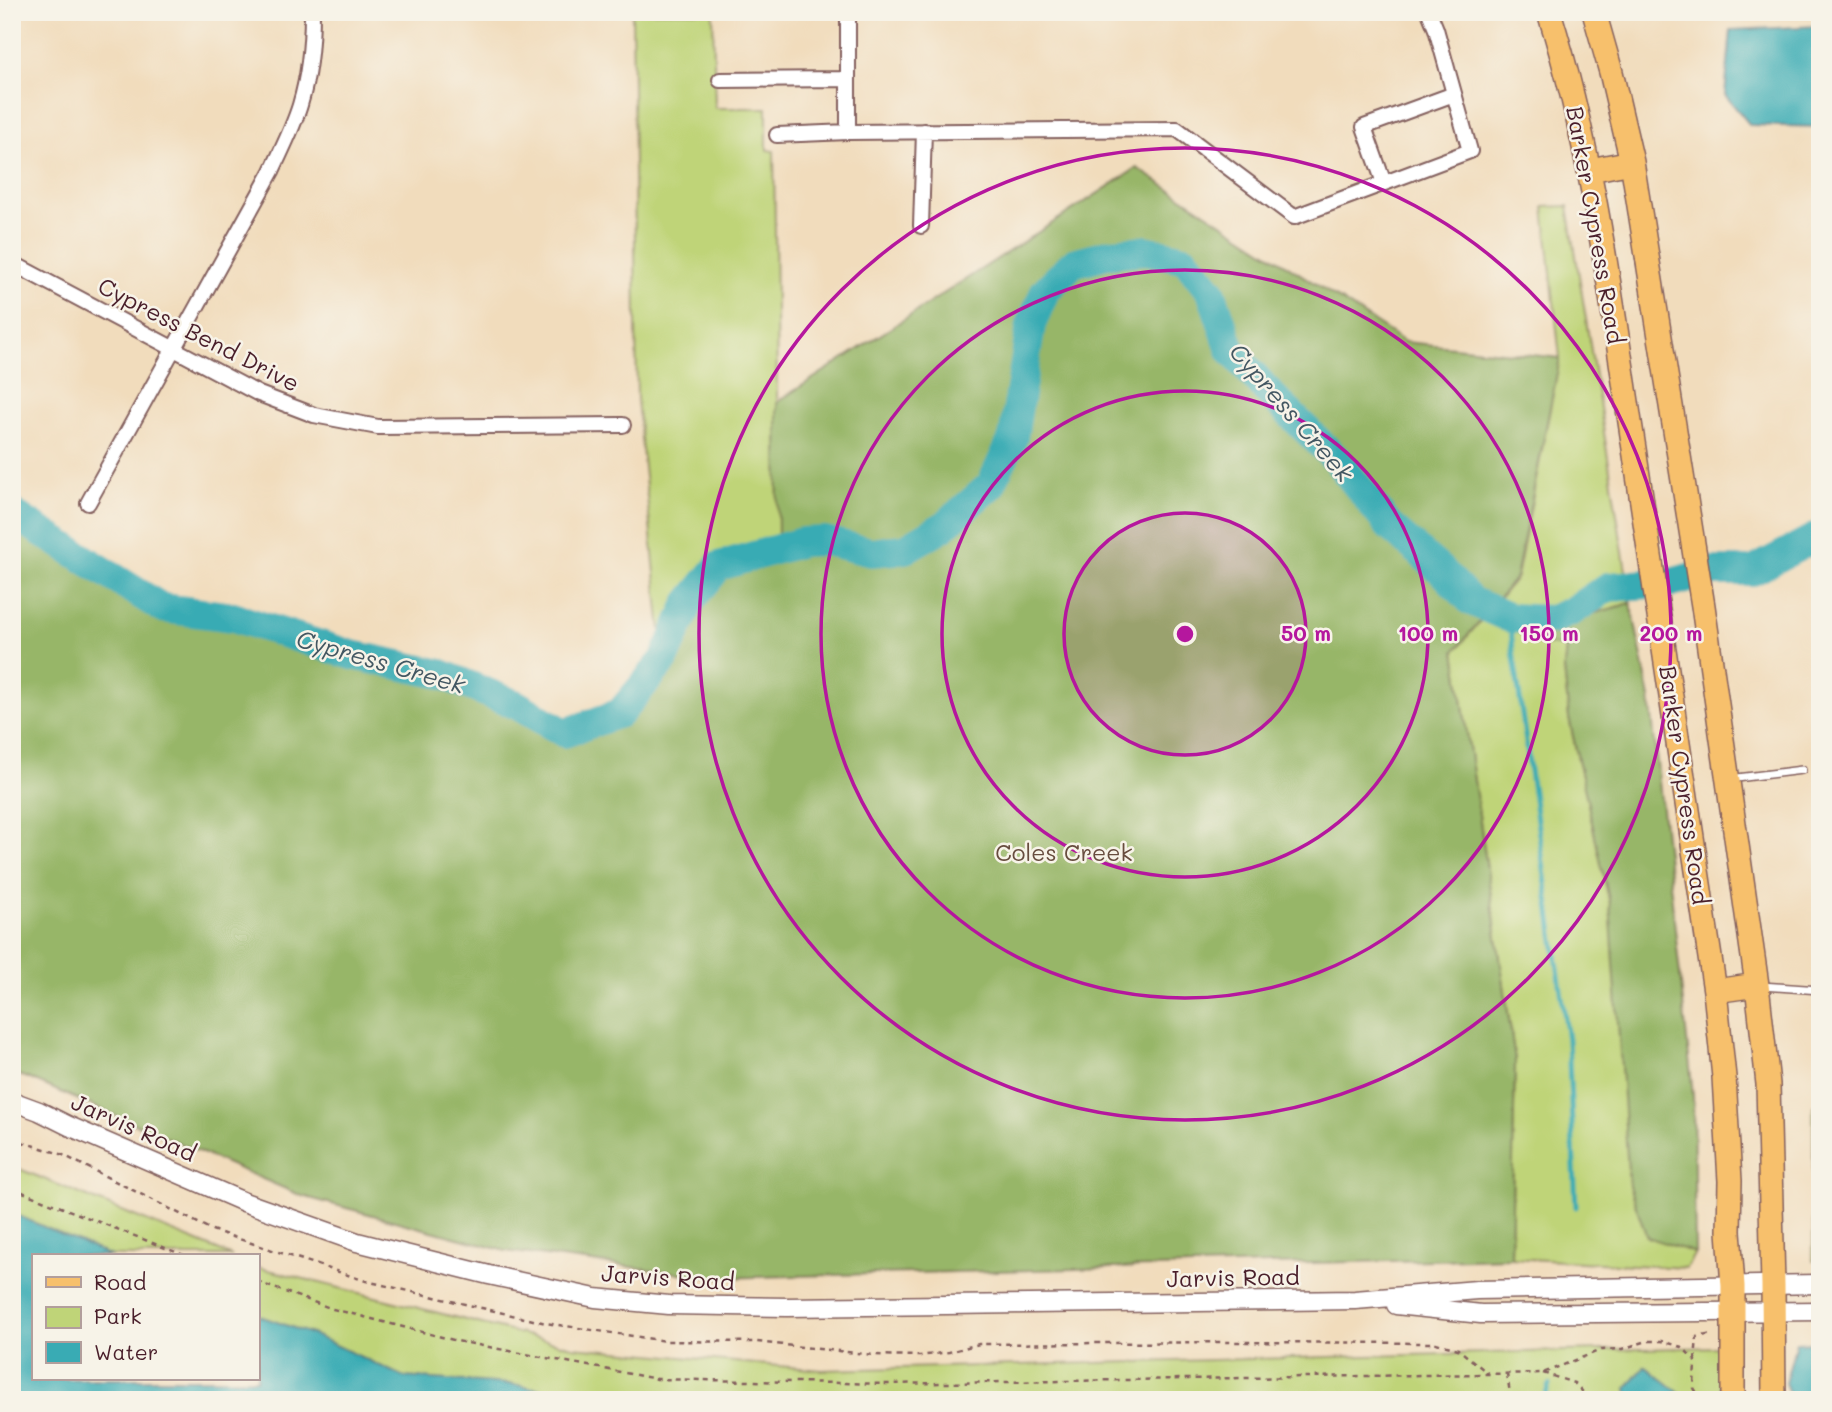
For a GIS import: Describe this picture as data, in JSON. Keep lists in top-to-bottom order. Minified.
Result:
{"streets":{"main road":["Barker Cypress Road"],"street":["Cypress Bend Drive","Jarvis Road"]},"crossings":[["Barker Cypress Road","Jarvis Road"]],"water":["Cypress Creek"],"parks":["Coles Creek"],"legend":["Road","Park","Water"],"rings":["50 m","100 m","150 m","200 m"]}
